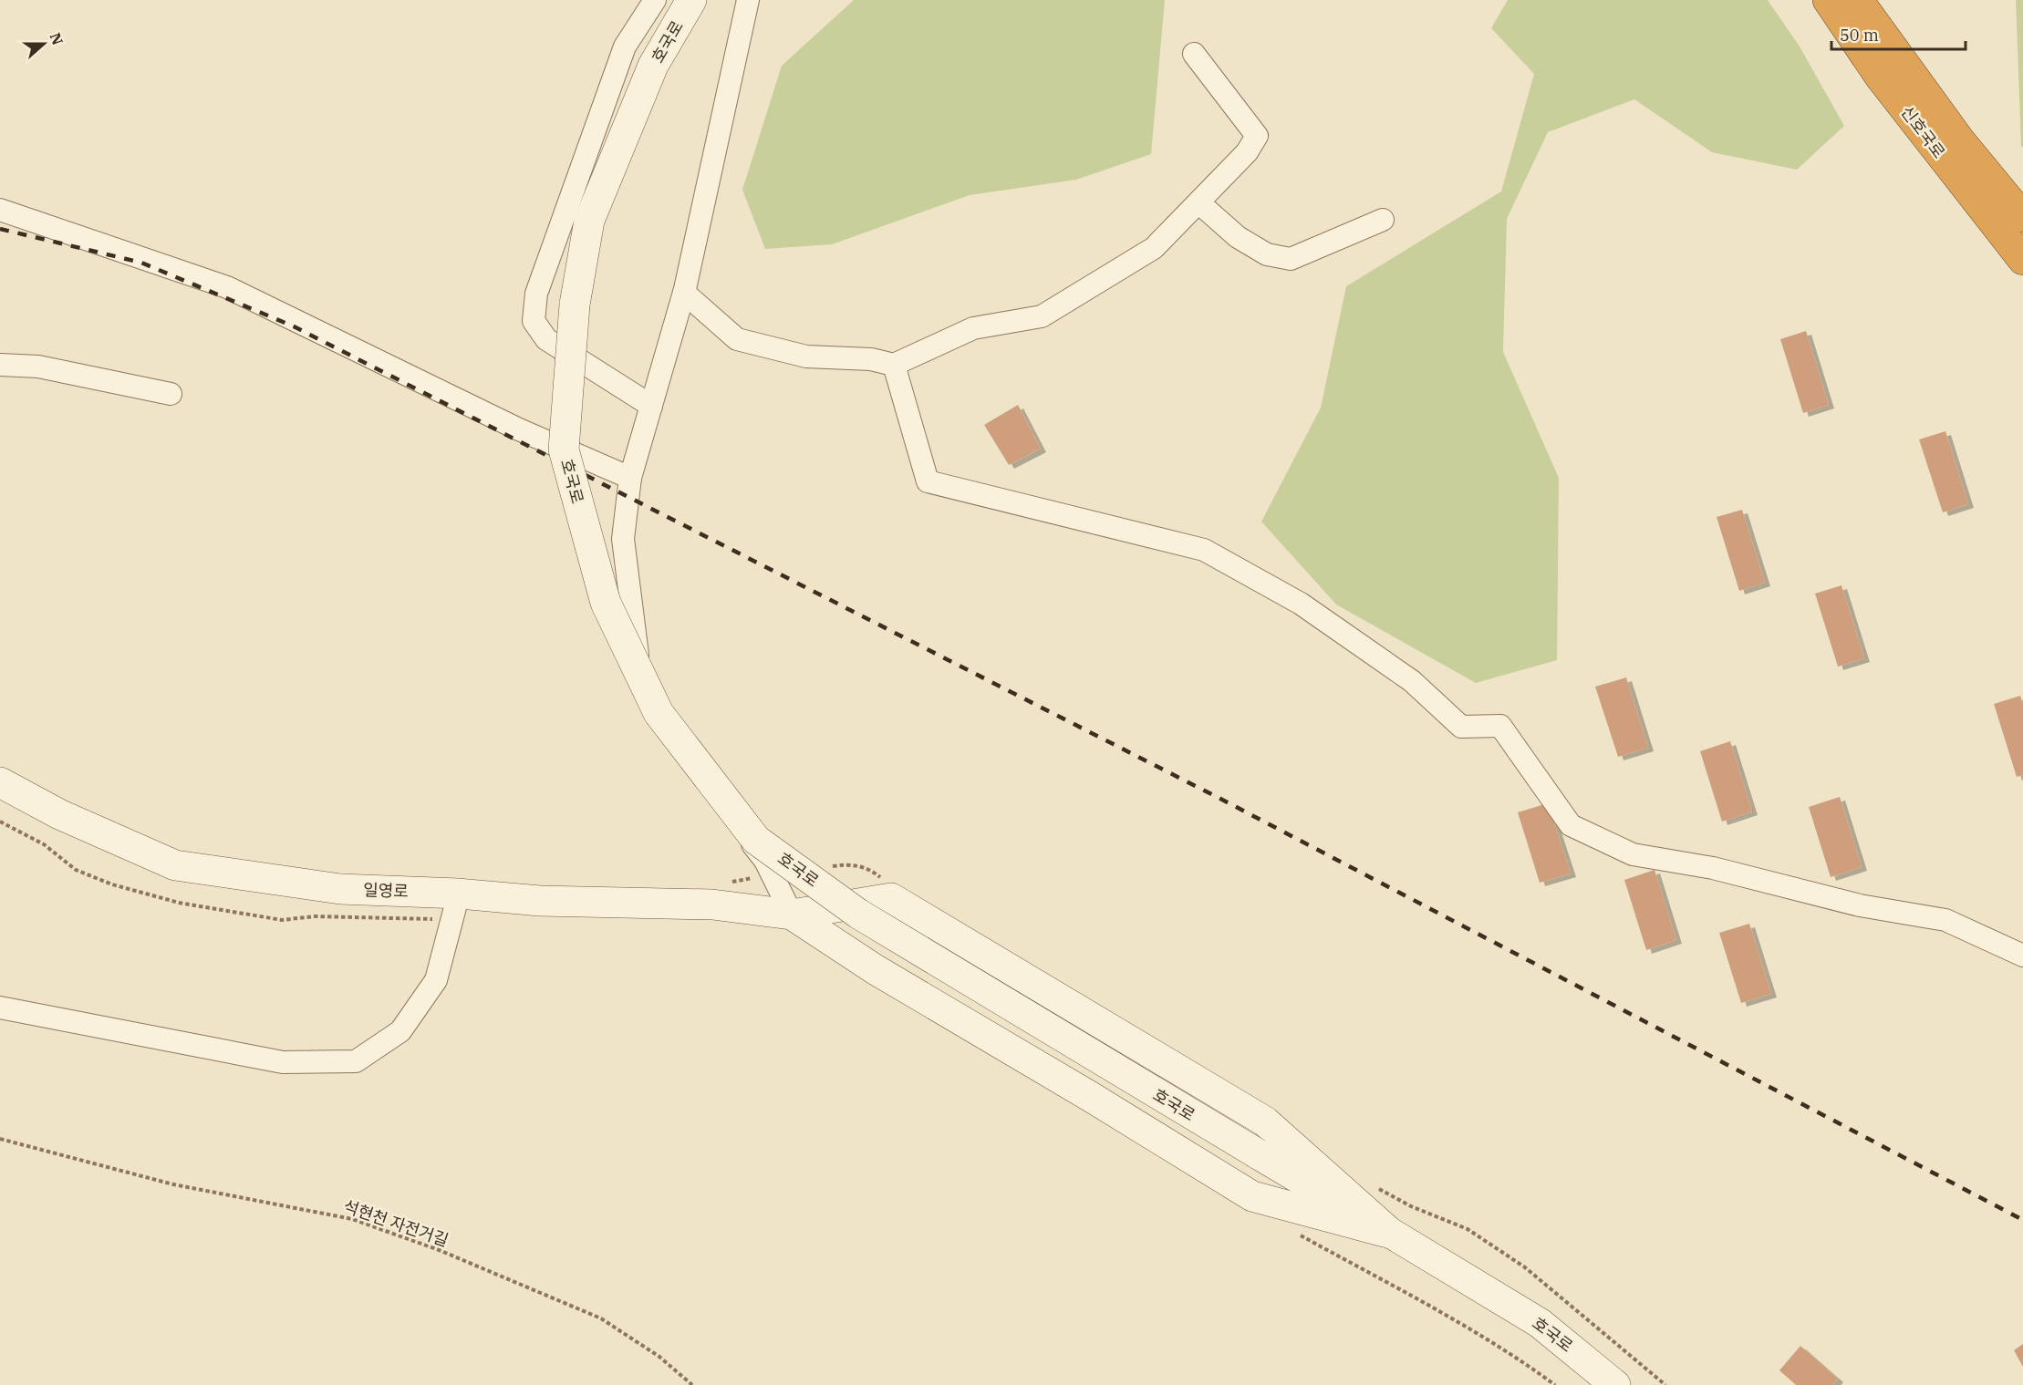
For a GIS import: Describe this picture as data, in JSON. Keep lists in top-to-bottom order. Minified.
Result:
{"streets":{"highway":["신호국로"],"main road":["호국로","일영로"],"path":["석현천 자전거길"]},"scale_bar":"50 m","north":"right"}
